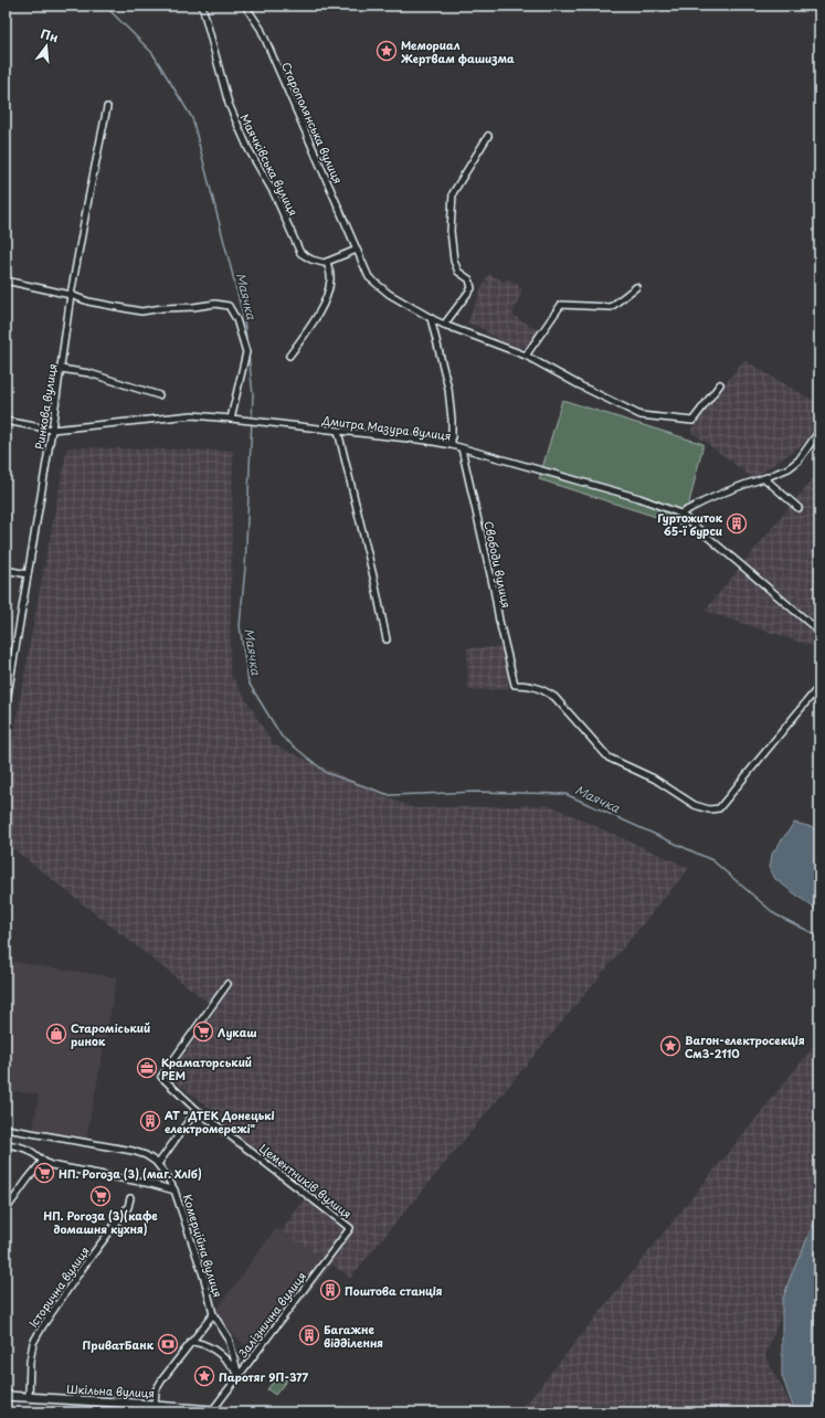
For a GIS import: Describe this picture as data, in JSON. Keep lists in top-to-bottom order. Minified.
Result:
{"streets":{"main road":["Шкільна вулиця"],"street":["Старополянська вулиця","Маячківська вулиця","Ринкова вулиця","Дмитра Мазура вулиця","Свободи вулиця","Цементників вулиця","Комерційна вулиця","Історична вулиця","Залізнична вулиця"]},"crossings":[["Ринкова вулиця","Дмитра Мазура вулиця"],["Дмитра Мазура вулиця","Свободи вулиця"],["Цементників вулиця","Залізнична вулиця"],["Комерційна вулиця","Залізнична вулиця"],["Історична вулиця","Шкільна вулиця"],["Залізнична вулиця","Шкільна вулиця"]],"water":["Маячка"],"places":{"place":["Мемориал Жертвам фашизма","Вагон-електросекція См3-2110","Паротяг 9П-377"],"building":["Гуртожиток 65-ї бурси","АТ \"ДТЕК Донецькі електромережі\"","Поштова станція","Багажне відділення"],"supermarket":["Лукаш","НП. Рогоза (3) (маг. Хліб)","НП. Рогоза (3)(кафе домашня кухня)"],"shop":["Староміський ринок"],"office":["Краматорський РЕМ"],"bank":["ПриватБанк"]},"north":"top"}
